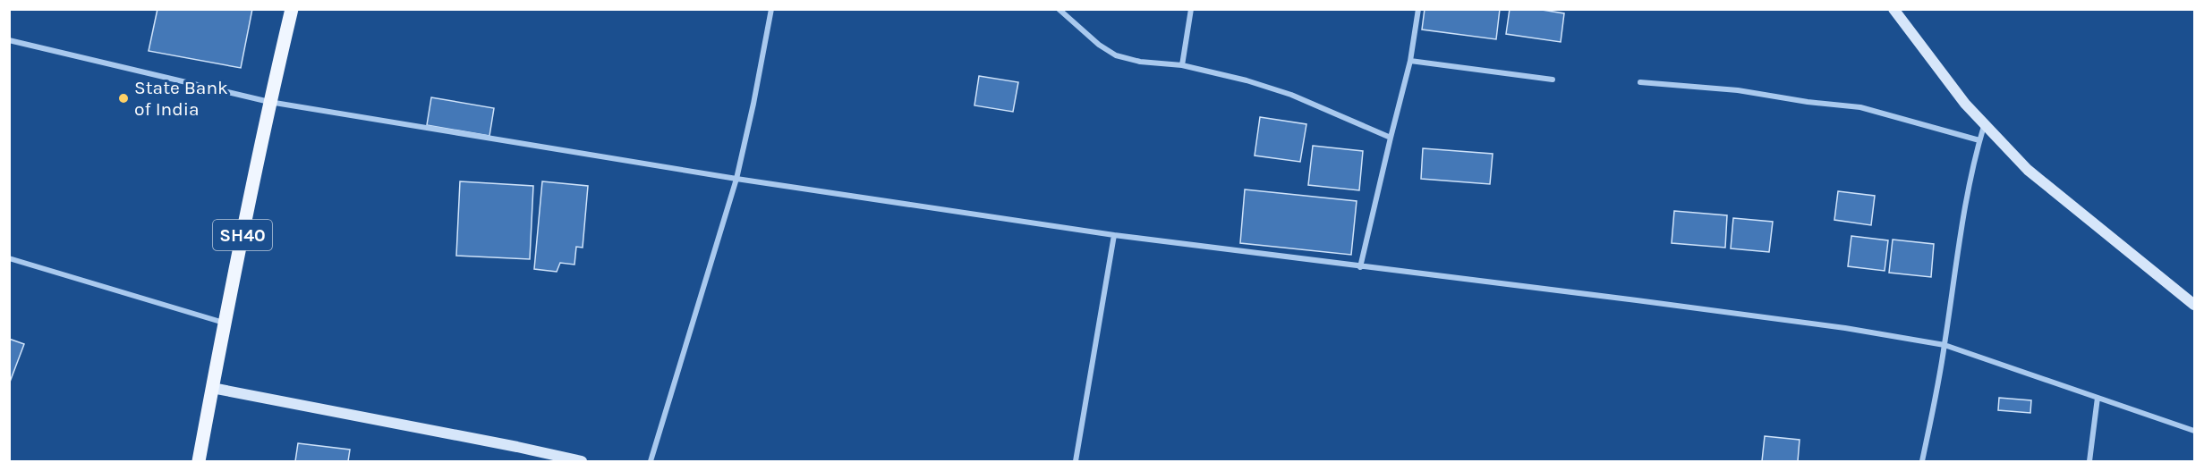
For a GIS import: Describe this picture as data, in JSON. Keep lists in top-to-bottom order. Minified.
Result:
{"streets":{"main road":["SH40"]},"places":["State Bank of India"]}
